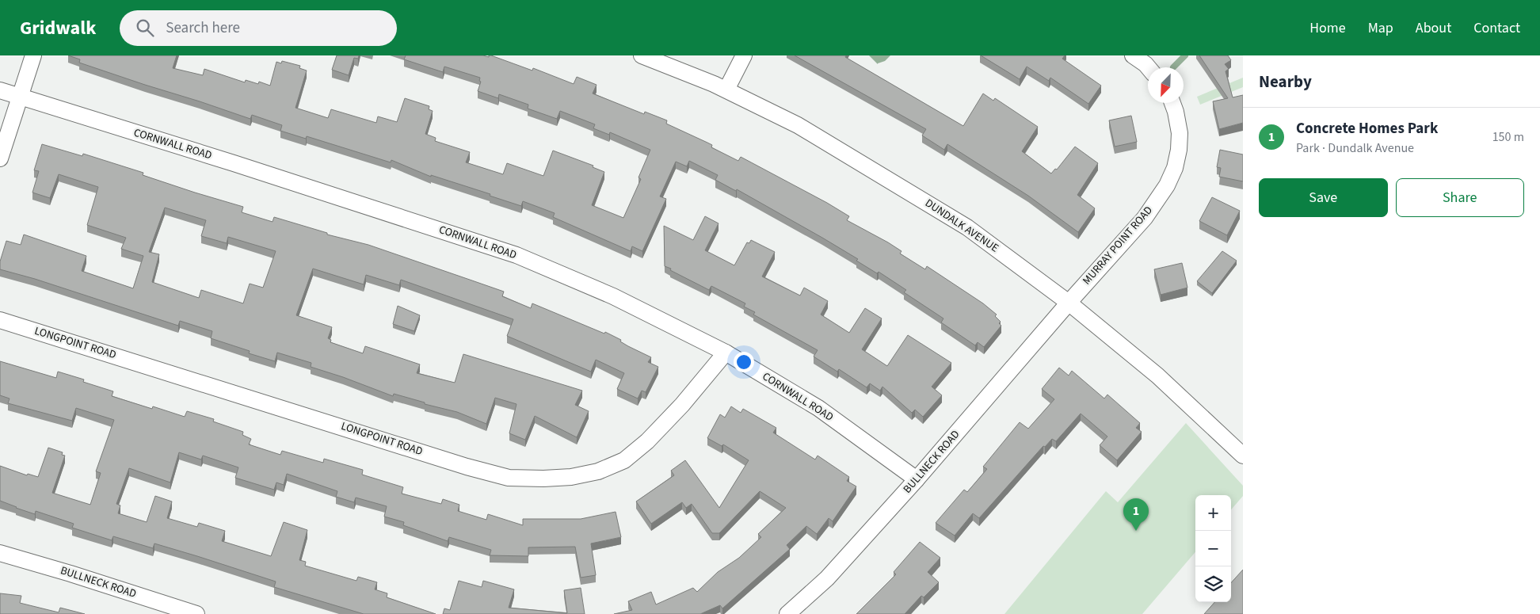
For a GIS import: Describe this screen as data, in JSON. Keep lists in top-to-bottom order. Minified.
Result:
{"streets":{"street":["CORNWALL ROAD","DUNDALK AVENUE","MURRAY POINT ROAD","LONGPOINT ROAD","BULLNECK ROAD"]},"crossings":[["CORNWALL ROAD","LONGPOINT ROAD"],["CORNWALL ROAD","BULLNECK ROAD"],["DUNDALK AVENUE","MURRAY POINT ROAD"],["DUNDALK AVENUE","BULLNECK ROAD"],["MURRAY POINT ROAD","BULLNECK ROAD"]],"north":"bottom left","page":{"header":"Gridwalk","search":"Search here","nav":["Home","Map","About","Contact"],"heading":"Nearby","list":[{"mark":"1","name":"Concrete Homes Park","note":"Park · Dundalk Avenue","value":"150 m"}],"buttons":["Save","Share"],"map_buttons":["+","−"],"pins":"1"}}
